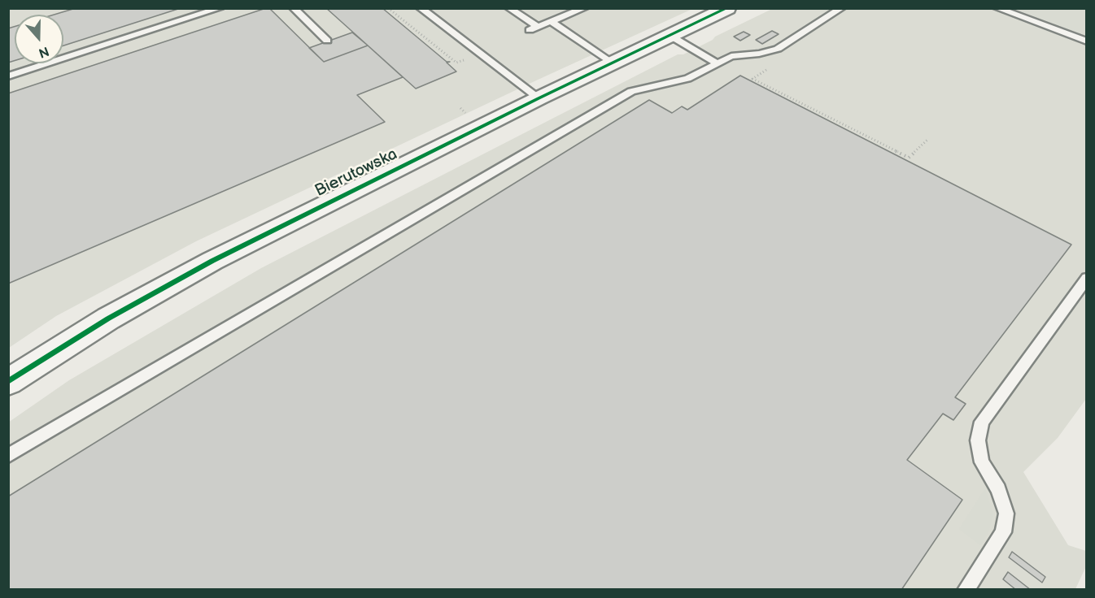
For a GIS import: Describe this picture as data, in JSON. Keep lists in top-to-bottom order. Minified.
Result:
{"streets":{"street":["Bierutowska"]},"north":"bottom"}
